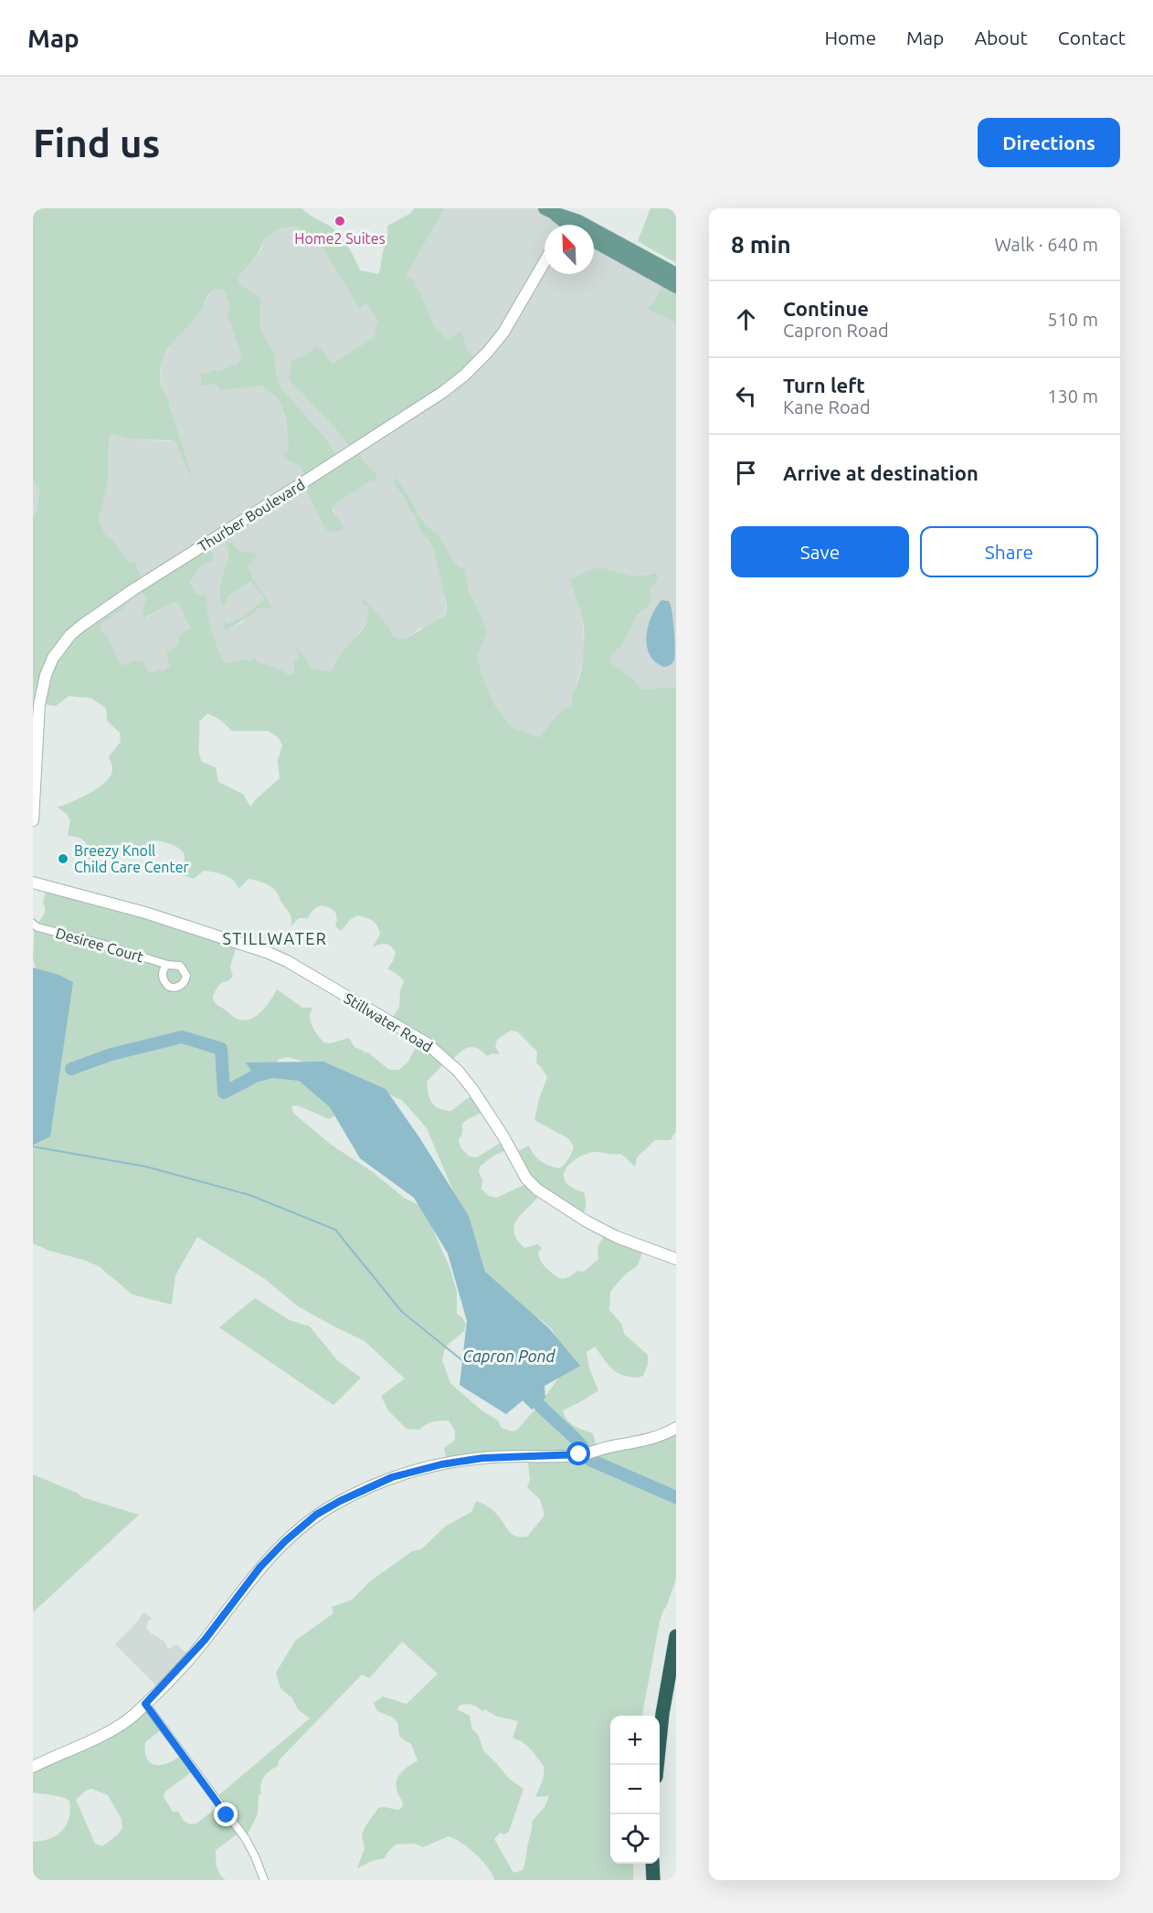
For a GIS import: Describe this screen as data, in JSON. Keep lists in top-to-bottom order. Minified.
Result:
{"streets":{"street":["Thurber Boulevard","Desiree Court","Stillwater Road"]},"districts":["STILLWATER"],"water":["Capron Pond"],"places":["Home2 Suites","Breezy Knoll Child Care Center"],"north":"top left","page":{"header":"Map","nav":["Home","Map","About","Contact"],"buttons":["Directions",["Save","Share"]],"title":"Find us","heading":["8 min","Walk · 640 m"],"list":[["Continue","Capron Road","510 m"],["Turn left","Kane Road","130 m"],"Arrive at destination"],"map_buttons":["+","−"]}}
